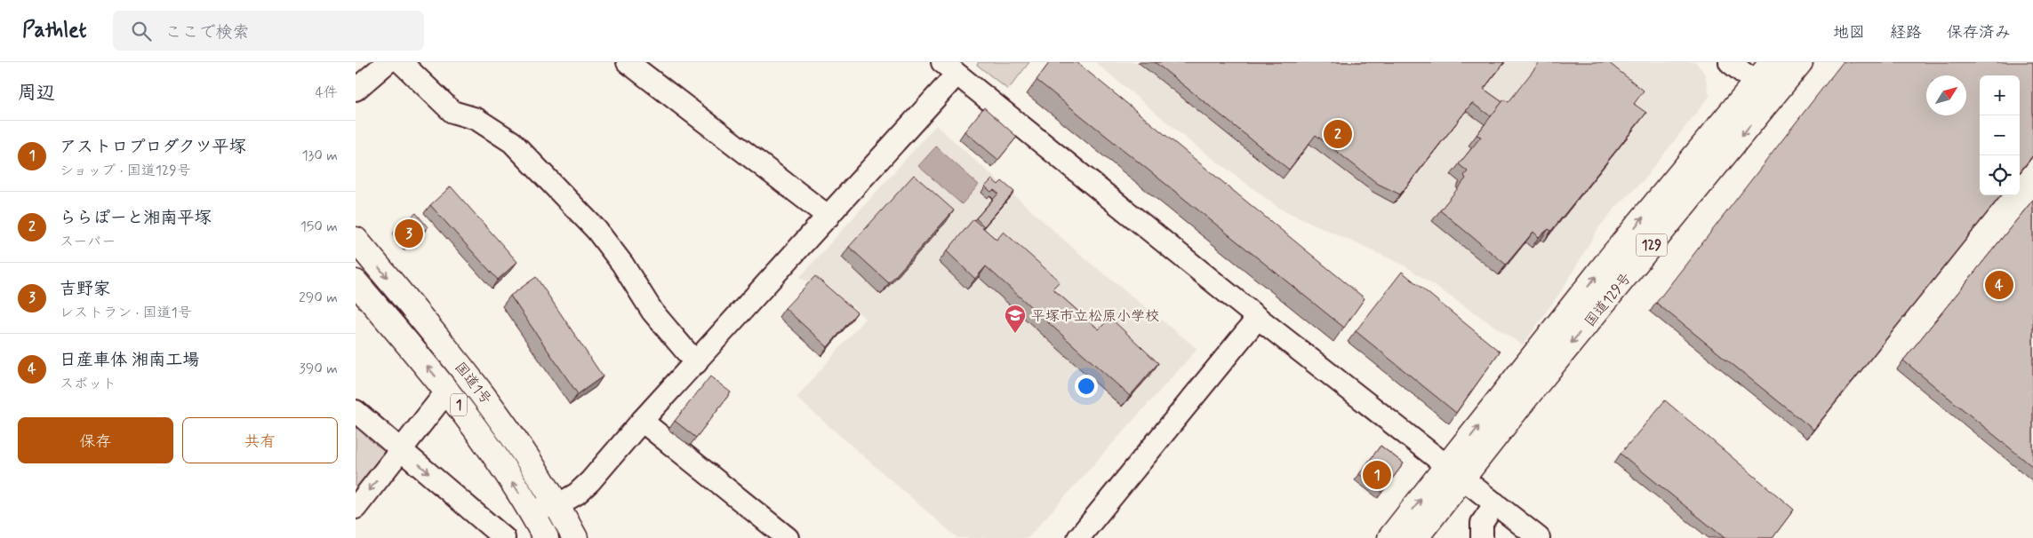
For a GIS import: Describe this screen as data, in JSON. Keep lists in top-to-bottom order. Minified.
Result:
{"streets":{"highway":["129","国道129号","国道1号","1"]},"places":{"school or university":["平塚市立松原小学校"]},"north":"top right","page":{"header":"Pathlet","search":"ここで検索","nav":["地図","経路","保存済み"],"heading":["周辺","4件"],"map_buttons":["+","−"],"pins":["2","3","4","1"],"list":[{"mark":"1","name":"アストロプロダクツ平塚","note":"ショップ · 国道129号","value":"130 m"},{"mark":"2","name":"ららぽーと湘南平塚","note":"スーパー","value":"150 m"},{"mark":"3","name":"吉野家","note":"レストラン · 国道1号","value":"290 m"},{"mark":"4","name":"日産車体 湘南工場","note":"スポット","value":"390 m"}],"buttons":["保存","共有"]}}
